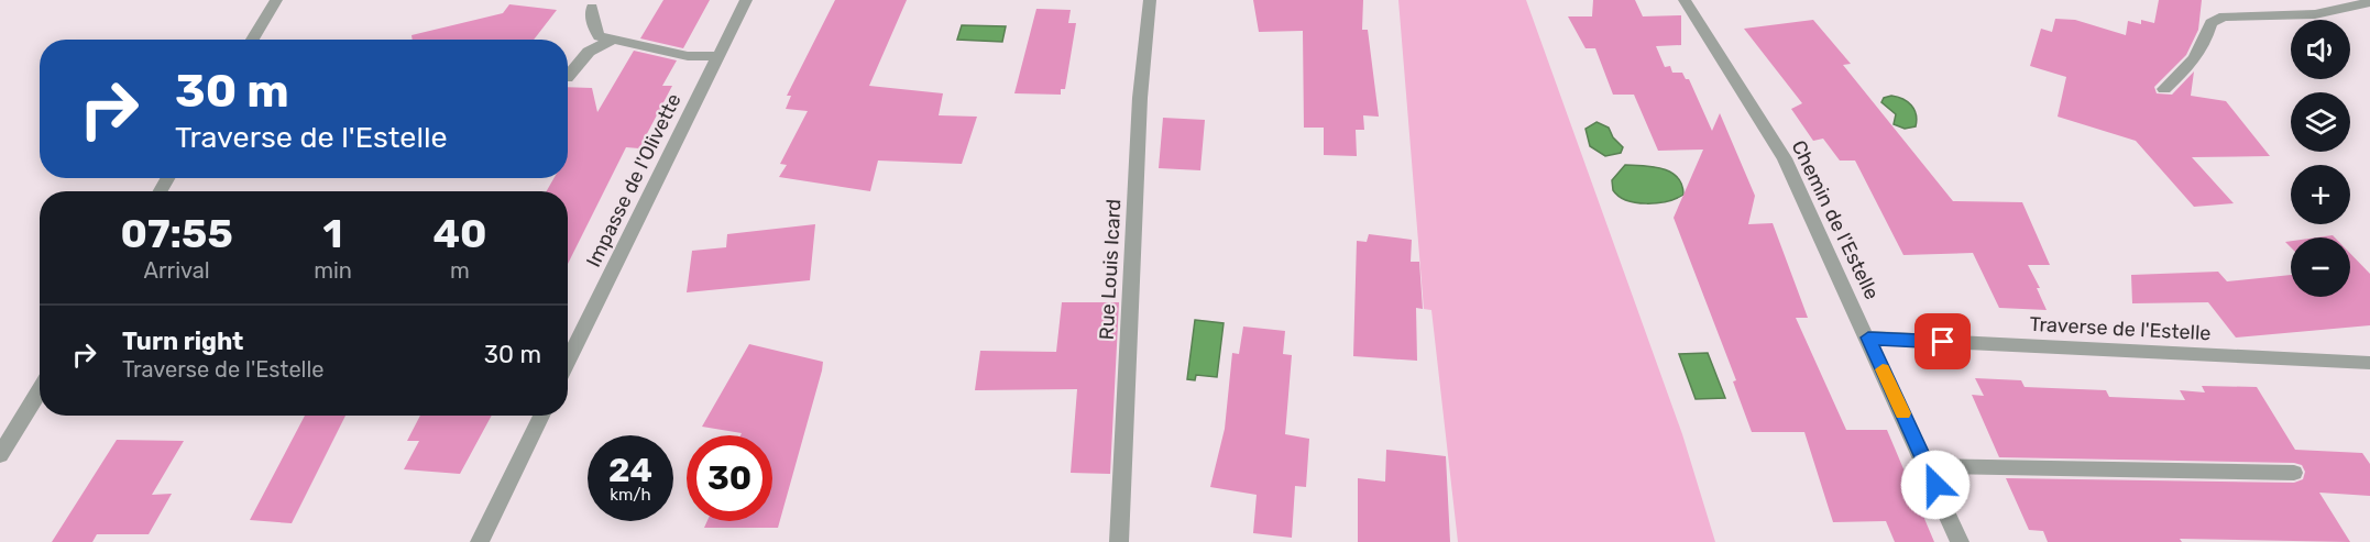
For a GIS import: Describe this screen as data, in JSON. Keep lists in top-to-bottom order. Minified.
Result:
{"streets":{"street":["Impasse de l'Olivette","Chemin de l'Estelle","Rue Louis Icard","Traverse de l'Estelle"]},"crossings":[["Chemin de l'Estelle","Traverse de l'Estelle"]],"page":{"map_buttons":["+","−"],"turn":["30 m","Traverse de l'Estelle"],"eta":["07:55","Arrival","1","min","40","m"],"list":[{"name":"Turn right","note":"Traverse de l'Estelle","value":"30 m"}],"speed":"24 km/h","limit":"30"}}
